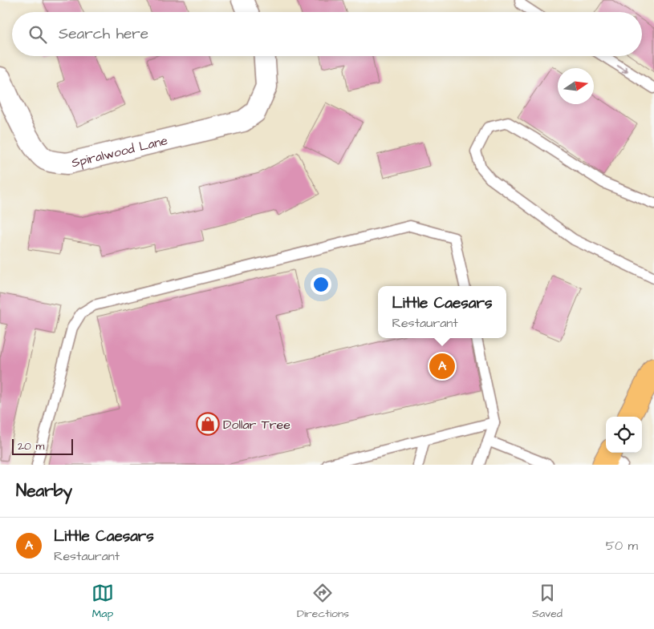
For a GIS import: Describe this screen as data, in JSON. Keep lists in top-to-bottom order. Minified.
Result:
{"streets":{"street":["Spiralwood Lane"]},"places":{"shop":["Dollar Tree"]},"scale_bar":"20 m","north":"right","page":{"search":"Search here","popup":["Little Caesars","Restaurant"],"pins":"A","scale":"20 m","heading":"Nearby","list":[{"mark":"A","name":"Little Caesars","note":"Restaurant","value":"50 m"}],"nav":["Map","Directions","Saved"]}}
